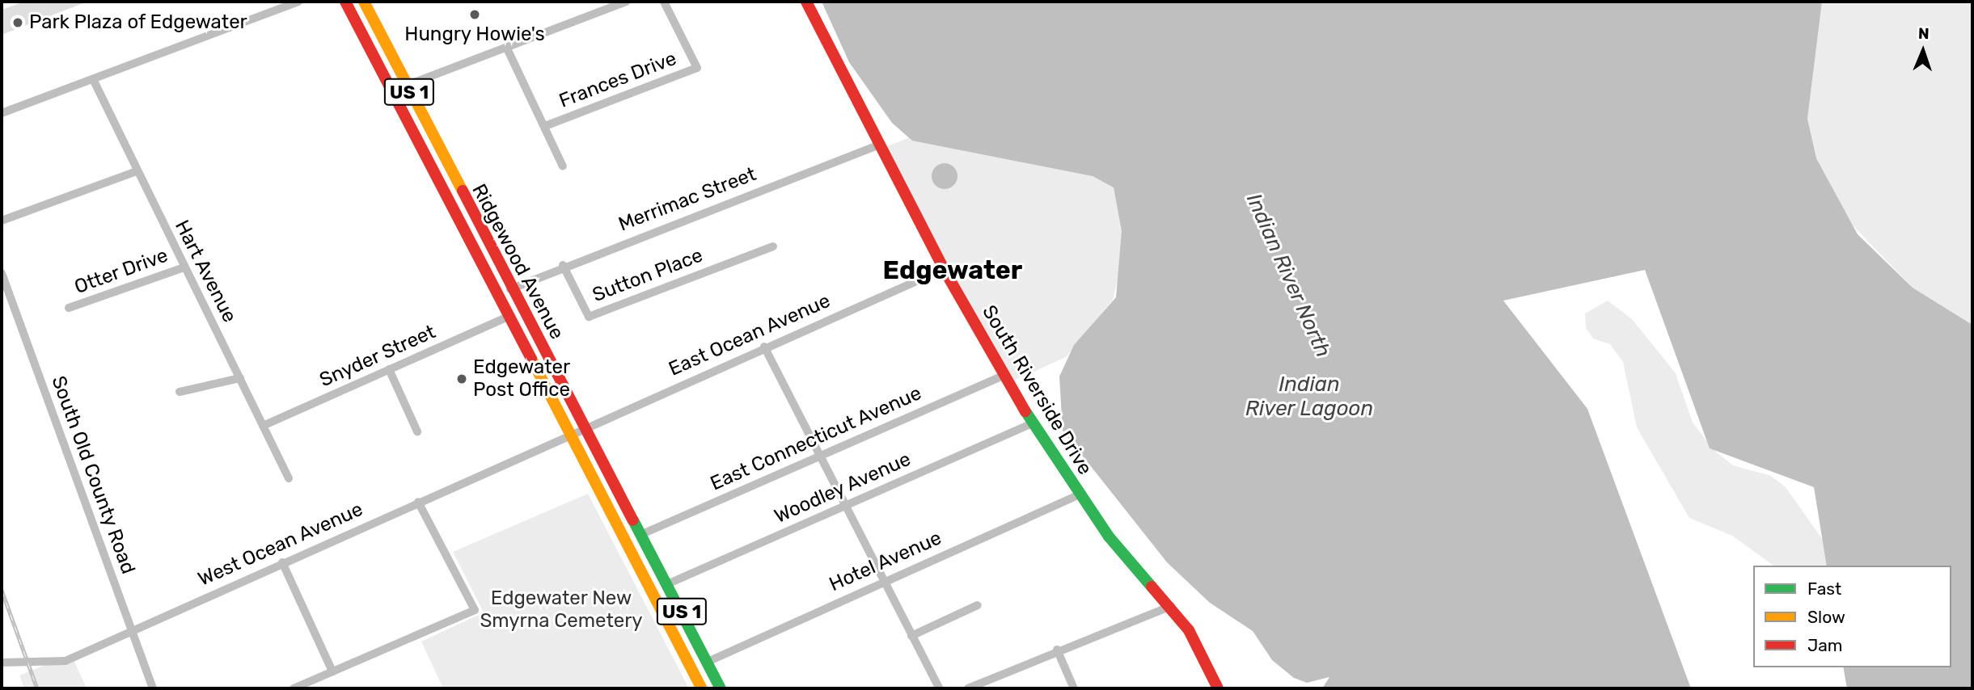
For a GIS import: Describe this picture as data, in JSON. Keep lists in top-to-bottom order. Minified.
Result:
{"streets":{"main road":["US 1","Ridgewood Avenue","South Riverside Drive"],"street":["Frances Drive","Merrimac Street","Otter Drive","Hart Avenue","Sutton Place","East Ocean Avenue","Snyder Street","East Connecticut Avenue","South Old County Road","Woodley Avenue","West Ocean Avenue","Hotel Avenue"]},"crossings":[["Merrimac Street","Ridgewood Avenue"],["Merrimac Street","Sutton Place"],["Merrimac Street","South Riverside Drive"],["Ridgewood Avenue","East Ocean Avenue"],["Ridgewood Avenue","Snyder Street"],["Ridgewood Avenue","East Connecticut Avenue"],["Ridgewood Avenue","Woodley Avenue"],["Ridgewood Avenue","West Ocean Avenue"],["Ridgewood Avenue","Hotel Avenue"],["Otter Drive","Hart Avenue"],["Hart Avenue","Snyder Street"],["East Ocean Avenue","South Riverside Drive"],["East Ocean Avenue","West Ocean Avenue"],["South Riverside Drive","East Connecticut Avenue"],["South Riverside Drive","Woodley Avenue"],["South Riverside Drive","Hotel Avenue"],["South Old County Road","West Ocean Avenue"]],"districts":["Edgewater"],"water":["Indian River North","Indian River Lagoon"],"parks":["Edgewater New Smyrna Cemetery"],"places":["Hungry Howie's","Park Plaza of Edgewater","Edgewater Post Office"],"legend":["Fast","Slow","Jam"],"north":"top"}
